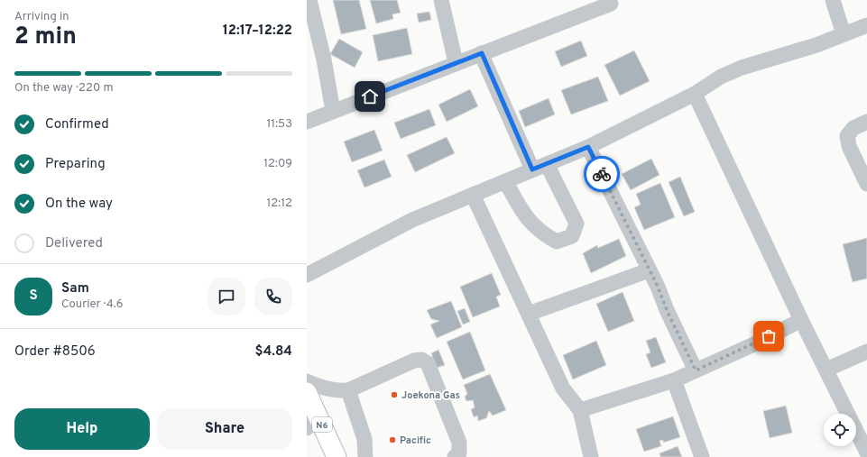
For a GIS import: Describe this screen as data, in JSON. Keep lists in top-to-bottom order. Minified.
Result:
{"streets":{"main road":["N6"]},"places":["Joekona Gas","Pacific"],"page":{"heading":["2 min","Arriving in","12:17–12:22"],"panel":["Sam","Courier · 4.6","Order #8506","$4.84"],"bar":"On the way · 220 m","list":[["Confirmed","11:53"],["Preparing","12:09"],["On the way","12:12"],"Delivered"],"round":"S","buttons":["Help","Share"]}}
